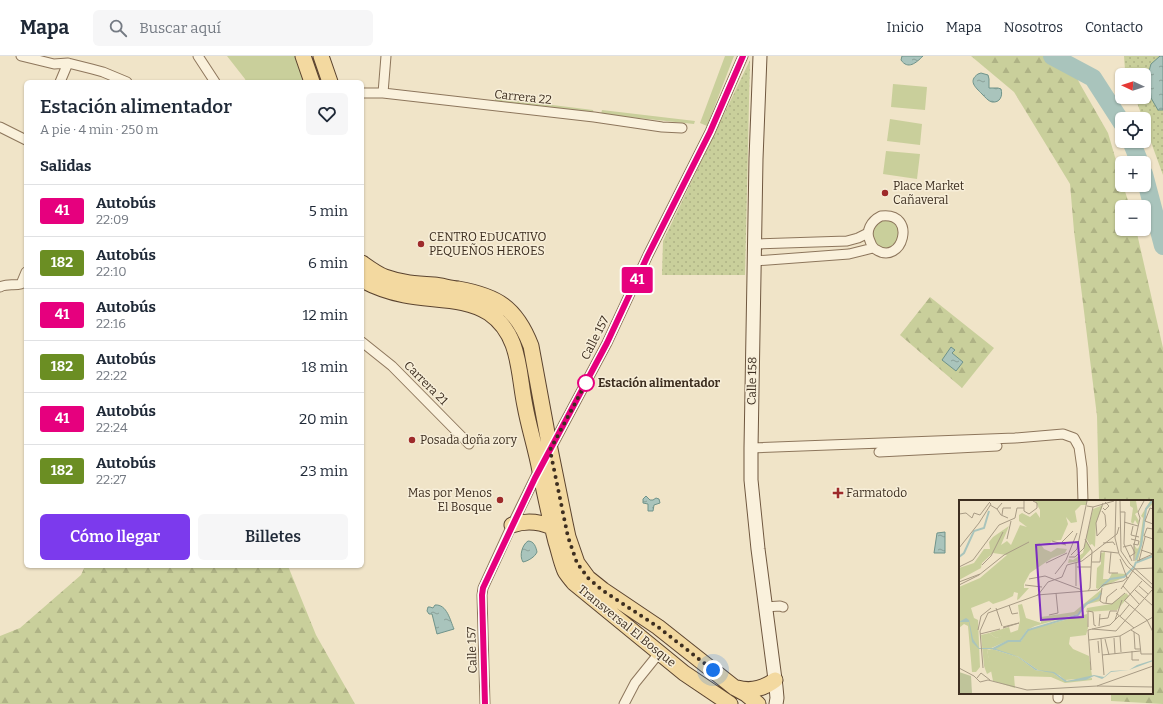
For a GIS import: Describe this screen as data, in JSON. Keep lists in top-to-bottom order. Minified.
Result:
{"streets":{"main road":["Transversal El Bosque"],"street":["Carrera 22","Calle 157","Calle 158","Carrera 21"]},"crossings":[["Calle 157","Transversal El Bosque"]],"places":{"other":["Place Market Cañaveral","CENTRO EDUCATIVO PEQUEÑOS HEROES","Estación alimentador","Posada doña zory","Mas por Menos El Bosque"],"health":["Farmatodo"]},"lines":["bus line 41"],"north":"left","page":{"header":"Mapa","search":"Buscar aquí","nav":["Inicio","Mapa","Nosotros","Contacto"],"on_map":"41","map_buttons":["+","−"],"heading":[["Estación alimentador","A pie · 4 min · 250 m"],"Salidas"],"list":[{"mark":"41","name":"Autobús","note":"22:09","value":"5 min"},{"mark":"182","name":"Autobús","note":"22:10","value":"6 min"},{"mark":"41","name":"Autobús","note":"22:16","value":"12 min"},{"mark":"182","name":"Autobús","note":"22:22","value":"18 min"},{"mark":"41","name":"Autobús","note":"22:24","value":"20 min"},{"mark":"182","name":"Autobús","note":"22:27","value":"23 min"}],"buttons":["Cómo llegar","Billetes"]}}
